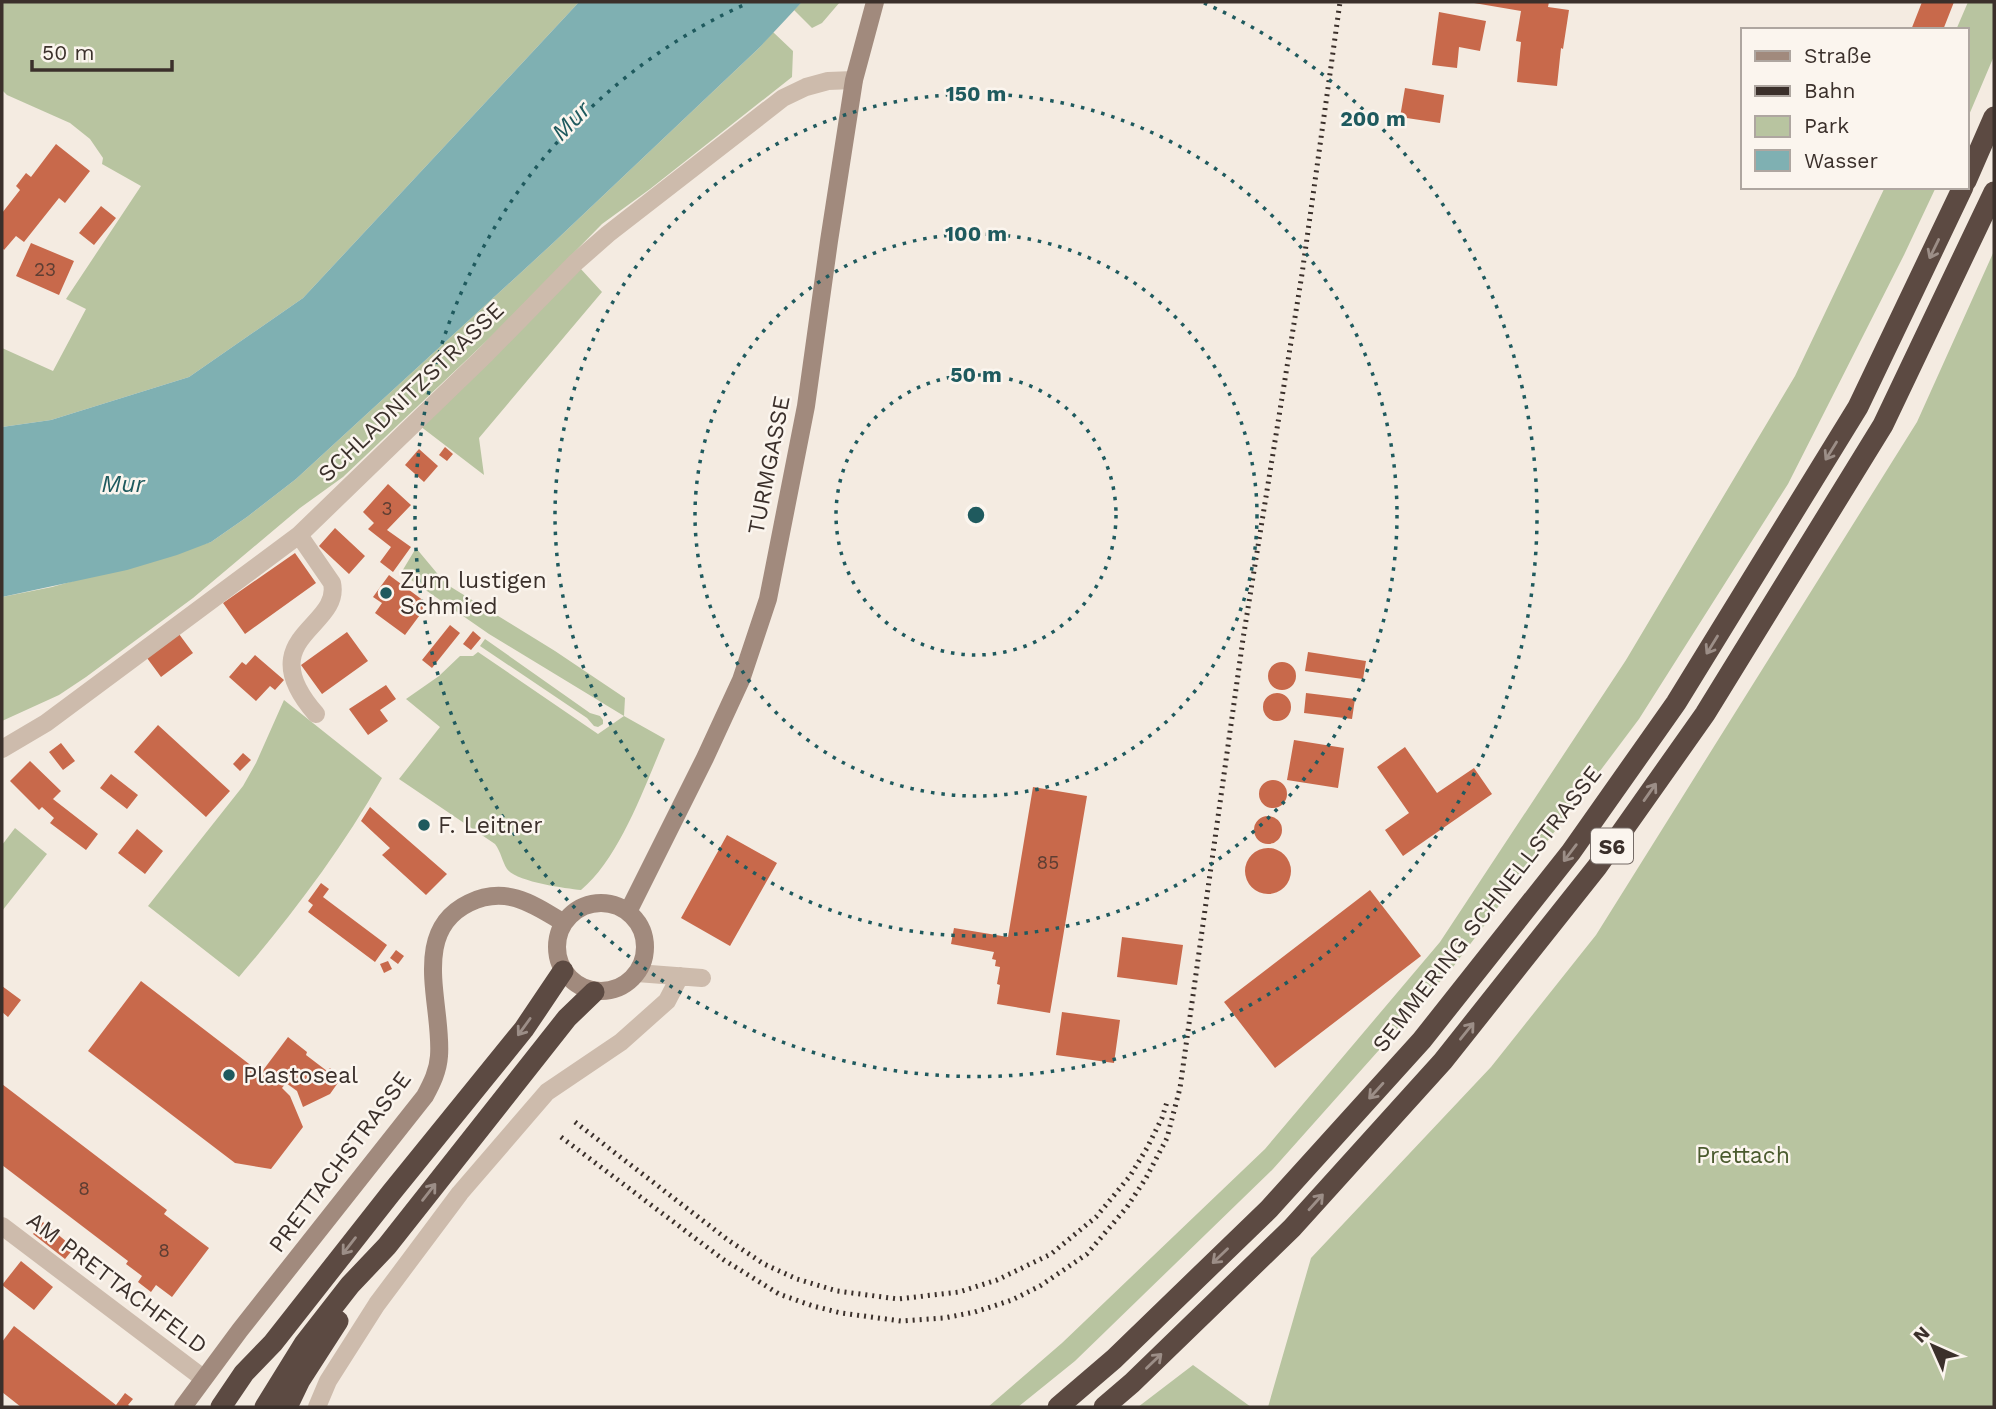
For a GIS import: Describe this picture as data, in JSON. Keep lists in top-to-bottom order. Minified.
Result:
{"streets":{"highway":["S6","SEMMERING SCHNELLSTRASSE"],"main road":["TURMGASSE","PRETTACHSTRASSE"],"street":["SCHLADNITZSTRASSE","AM PRETTACHFELD"]},"crossings":[["SCHLADNITZSTRASSE","TURMGASSE"],["TURMGASSE","PRETTACHSTRASSE"],["PRETTACHSTRASSE","AM PRETTACHFELD"]],"water":["Mur"],"parks":["Prettach"],"places":["Zum lustigen Schmied","F. Leitner","Plastoseal"],"house_numbers":["23","3","85","8","8"],"legend":["Straße","Bahn","Park","Wasser"],"scale_bar":"50 m","north":"top left","rings":["150 m","200 m","100 m","50 m"]}
